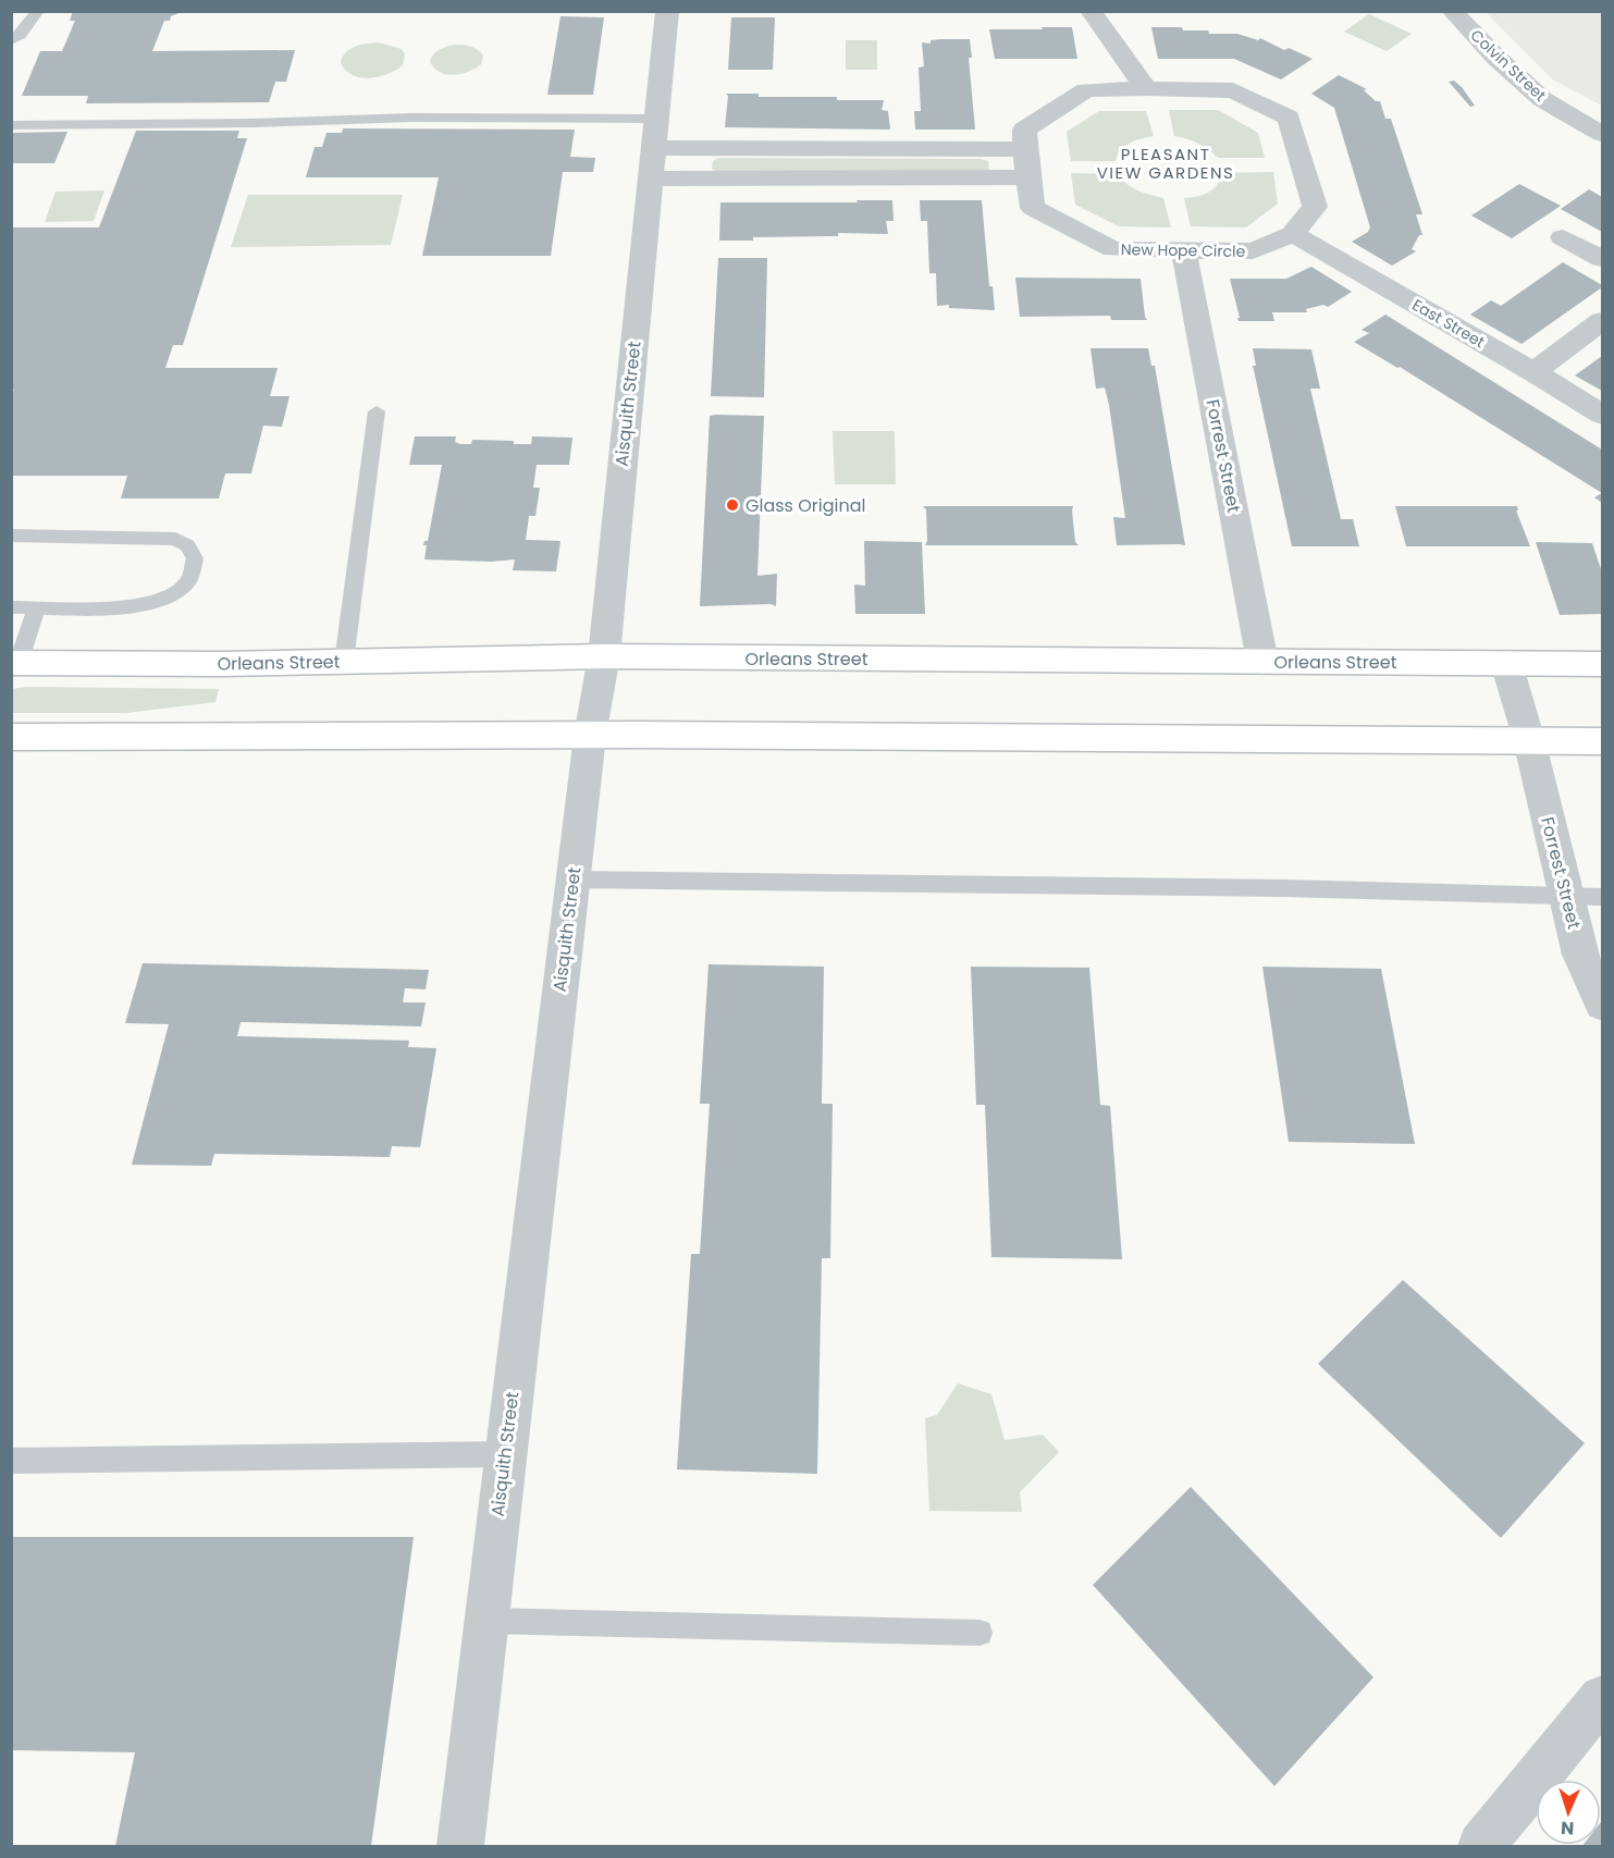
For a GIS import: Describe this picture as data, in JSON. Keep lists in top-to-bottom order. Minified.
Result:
{"streets":{"main road":["Orleans Street"],"street":["Colvin Street","New Hope Circle","East Street","Aisquith Street","Forrest Street"]},"crossings":[["New Hope Circle","East Street"],["New Hope Circle","Forrest Street"],["Aisquith Street","Orleans Street"],["Forrest Street","Orleans Street"]],"districts":["PLEASANT VIEW GARDENS"],"places":["Glass Original"],"north":"bottom"}
